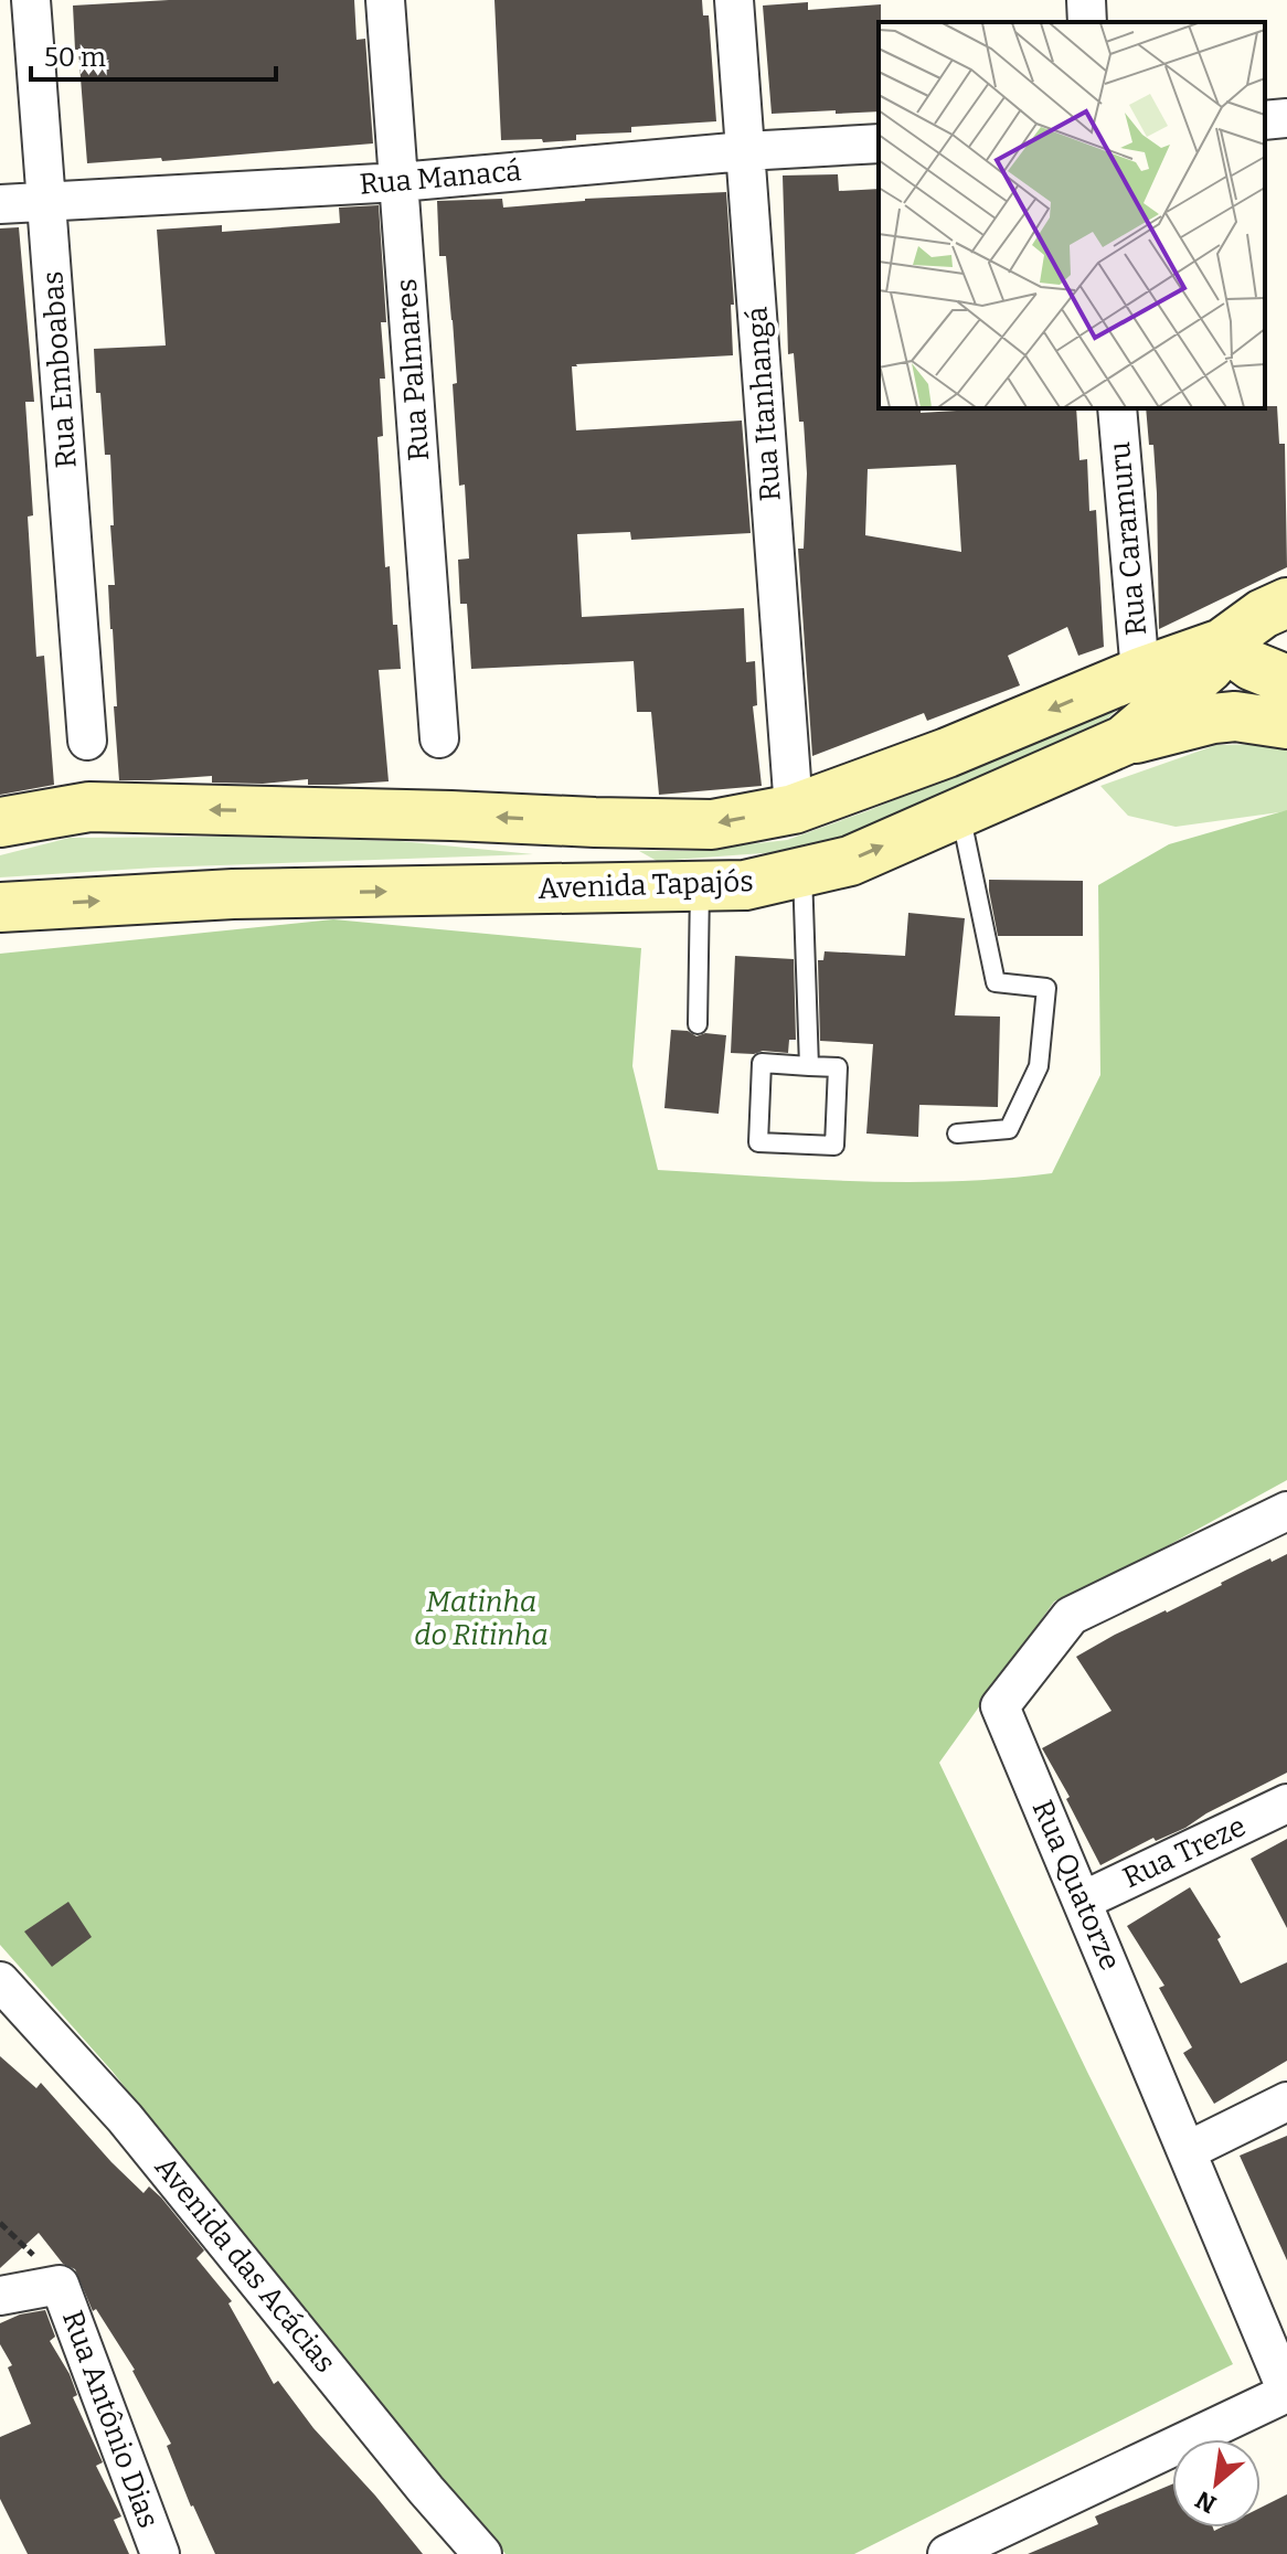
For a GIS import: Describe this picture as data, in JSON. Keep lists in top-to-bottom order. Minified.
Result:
{"streets":{"main road":["Avenida Tapajós"],"street":["Rua Manacá","Rua Emboabas","Rua Palmares","Rua Itanhangá","Rua Caramuru","Rua Treze","Rua Quatorze","Avenida das Acácias","Rua Antônio Dias"]},"crossings":[["Rua Manacá","Rua Emboabas"],["Rua Manacá","Rua Palmares"],["Rua Manacá","Rua Itanhangá"],["Rua Itanhangá","Avenida Tapajós"],["Rua Caramuru","Avenida Tapajós"],["Rua Treze","Rua Quatorze"]],"parks":["Matinha do Ritinha"],"scale_bar":"50 m","north":"bottom left"}
